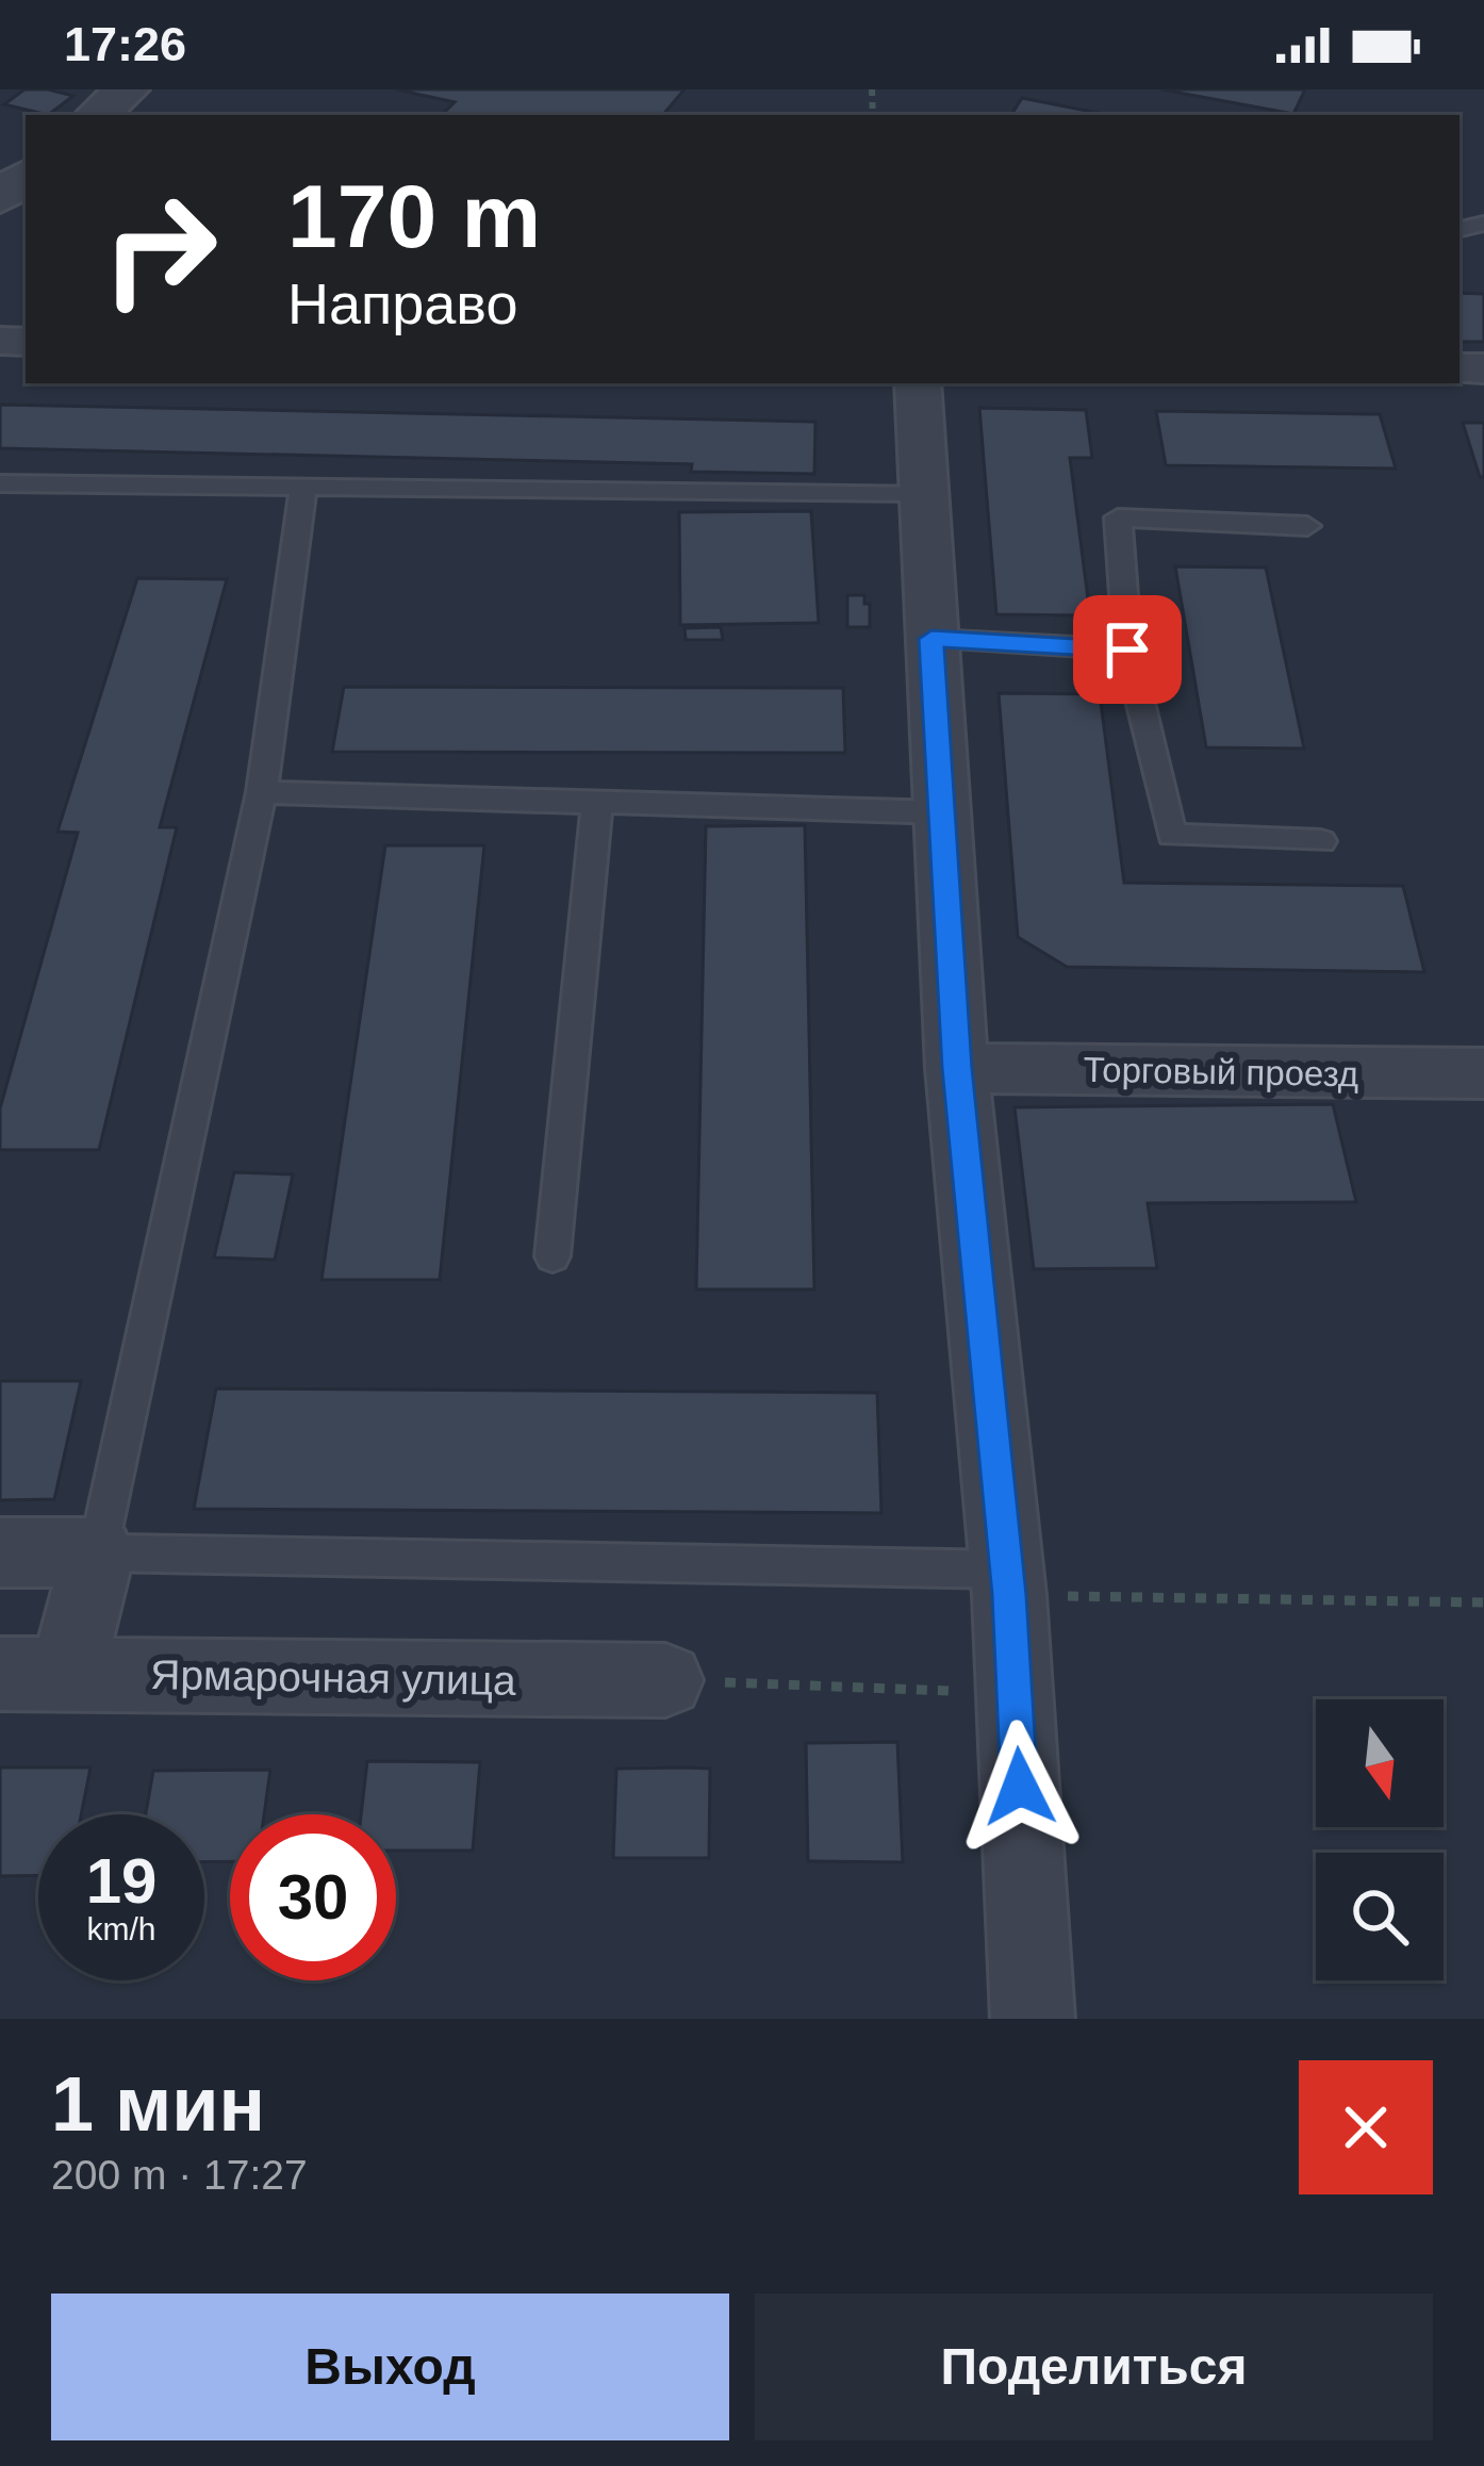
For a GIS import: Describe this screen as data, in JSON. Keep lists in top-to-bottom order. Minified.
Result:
{"streets":{"street":["Торговый проезд","Ярмарочная улица"]},"north":"bottom","page":{"status":"17:26","turn":["170 m","Направо"],"speed":"19 km/h","limit":"30","heading":["1 мин","200 m · 17:27"],"buttons":["Выход","Поделиться"]}}
